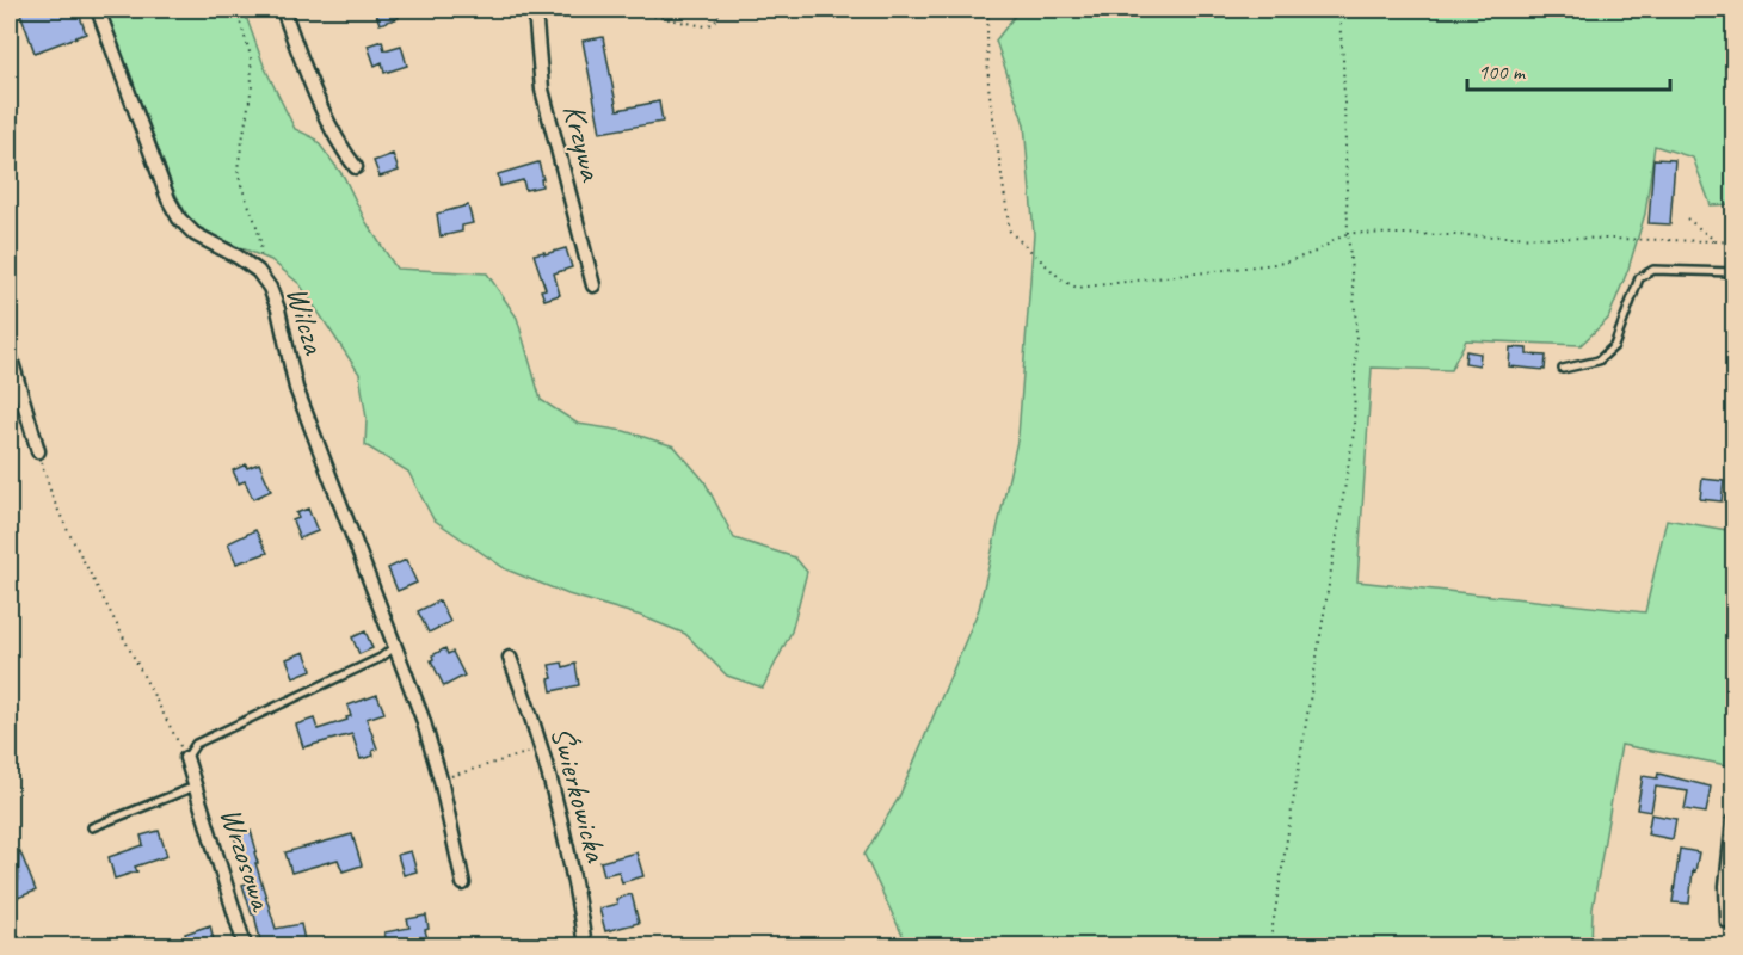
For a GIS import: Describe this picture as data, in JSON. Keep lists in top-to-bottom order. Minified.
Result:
{"streets":{"street":["Krzywa","Wilcza","Świerkowicka","Wrzosowa"]},"scale_bar":"100 m"}
